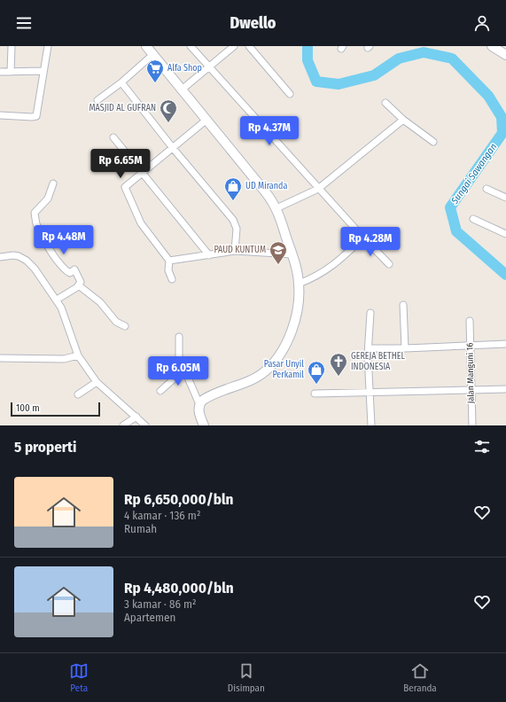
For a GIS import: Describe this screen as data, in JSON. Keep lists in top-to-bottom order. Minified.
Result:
{"streets":{"street":["Jalan Manguni 16"]},"water":["Sungai Sawangan"],"places":{"supermarket":["Alfa Shop"],"mosque":["MASJID AL GUFRAN"],"shop":["UD Miranda","Pasar Unyil Perkamil"],"school or university":["PAUD KUNTUM"],"church":["GEREJA BETHEL INDONESIA"]},"scale_bar":"100 m","page":{"header":"Dwello","price":["Rp 4.37M","Rp 6.65M","Rp 4.48M","Rp 4.28M","Rp 6.05M"],"scale":"100 m","heading":"5 properti","list":[{"name":"Rp 6,650,000/bln","note":"4 kamar · 136 m² · Rumah"},{"name":"Rp 4,480,000/bln","note":"3 kamar · 86 m² · Apartemen"}],"tabs":["Peta","Disimpan","Beranda"]}}
